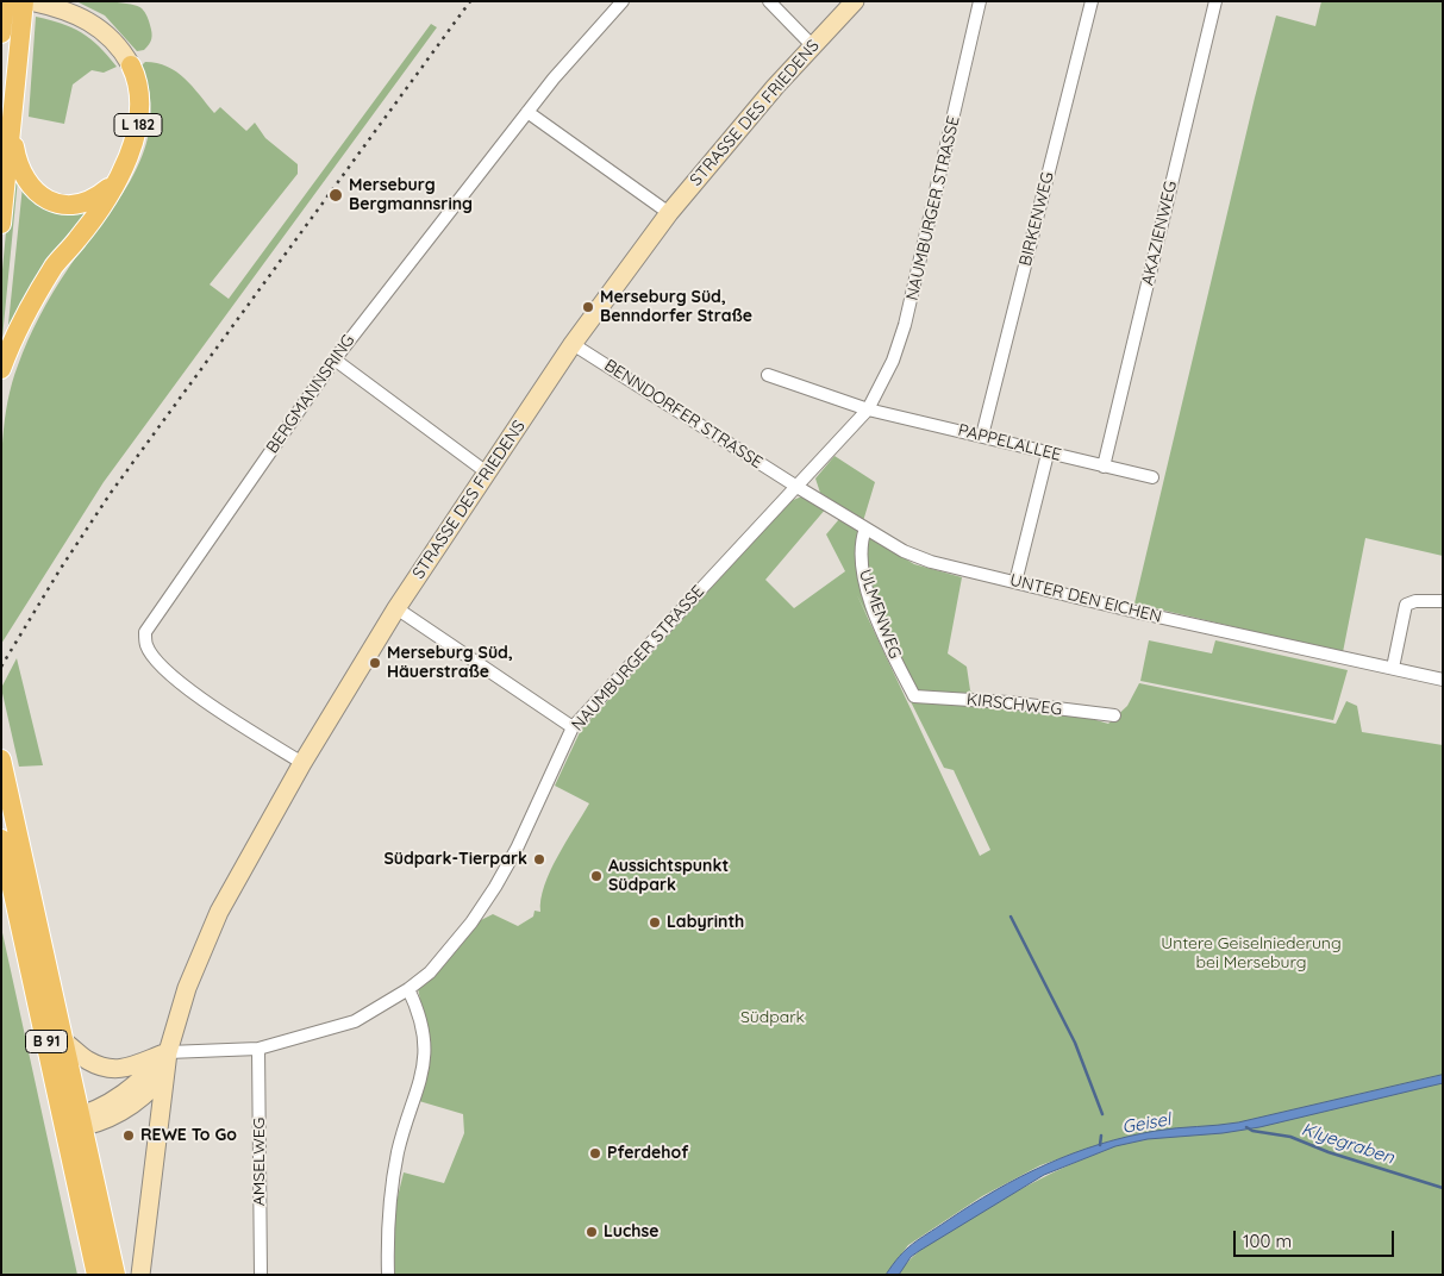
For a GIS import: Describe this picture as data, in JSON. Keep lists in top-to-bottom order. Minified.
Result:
{"streets":{"main road":["L 182","B 91"],"street":["STRASSE DES FRIEDENS","NAUMBURGER STRASSE","BIRKENWEG","AKAZIENWEG","BERGMANNSRING","BENNDORFER STRASSE","PAPPELALLEE","UNTER DEN EICHEN","ULMENWEG","KIRSCHWEG","AMSELWEG"]},"crossings":[["STRASSE DES FRIEDENS","NAUMBURGER STRASSE"],["STRASSE DES FRIEDENS","BERGMANNSRING"],["STRASSE DES FRIEDENS","BENNDORFER STRASSE"],["STRASSE DES FRIEDENS","B 91"],["NAUMBURGER STRASSE","BENNDORFER STRASSE"],["NAUMBURGER STRASSE","PAPPELALLEE"],["NAUMBURGER STRASSE","UNTER DEN EICHEN"],["NAUMBURGER STRASSE","AMSELWEG"],["BIRKENWEG","PAPPELALLEE"],["AKAZIENWEG","PAPPELALLEE"],["BENNDORFER STRASSE","UNTER DEN EICHEN"],["UNTER DEN EICHEN","ULMENWEG"],["ULMENWEG","KIRSCHWEG"]],"water":["Geisel","Klyegraben"],"parks":["Untere Geiselniederung bei Merseburg","Südpark"],"places":["Merseburg Bergmannsring","Merseburg Süd, Benndorfer Straße","Merseburg Süd, Häuerstraße","Südpark-Tierpark","Aussichtspunkt Südpark","Labyrinth","REWE To Go","Pferdehof","Luchse"],"scale_bar":"100 m"}
